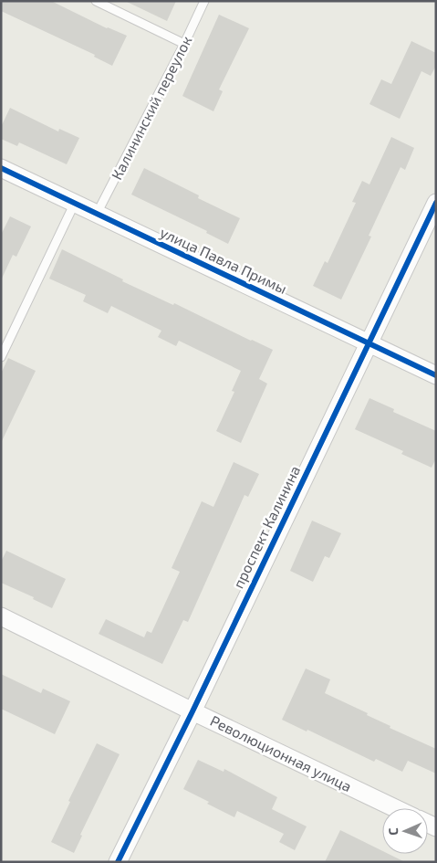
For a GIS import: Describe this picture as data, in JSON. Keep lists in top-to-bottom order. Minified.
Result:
{"streets":{"street":["улица Павла Примы","проспект Калинина","Революционная улица"],"lane":["Калининский переулок"]},"crossings":[["Калининский переулок","улица Павла Примы"],["улица Павла Примы","проспект Калинина"],["проспект Калинина","Революционная улица"]],"north":"left"}
